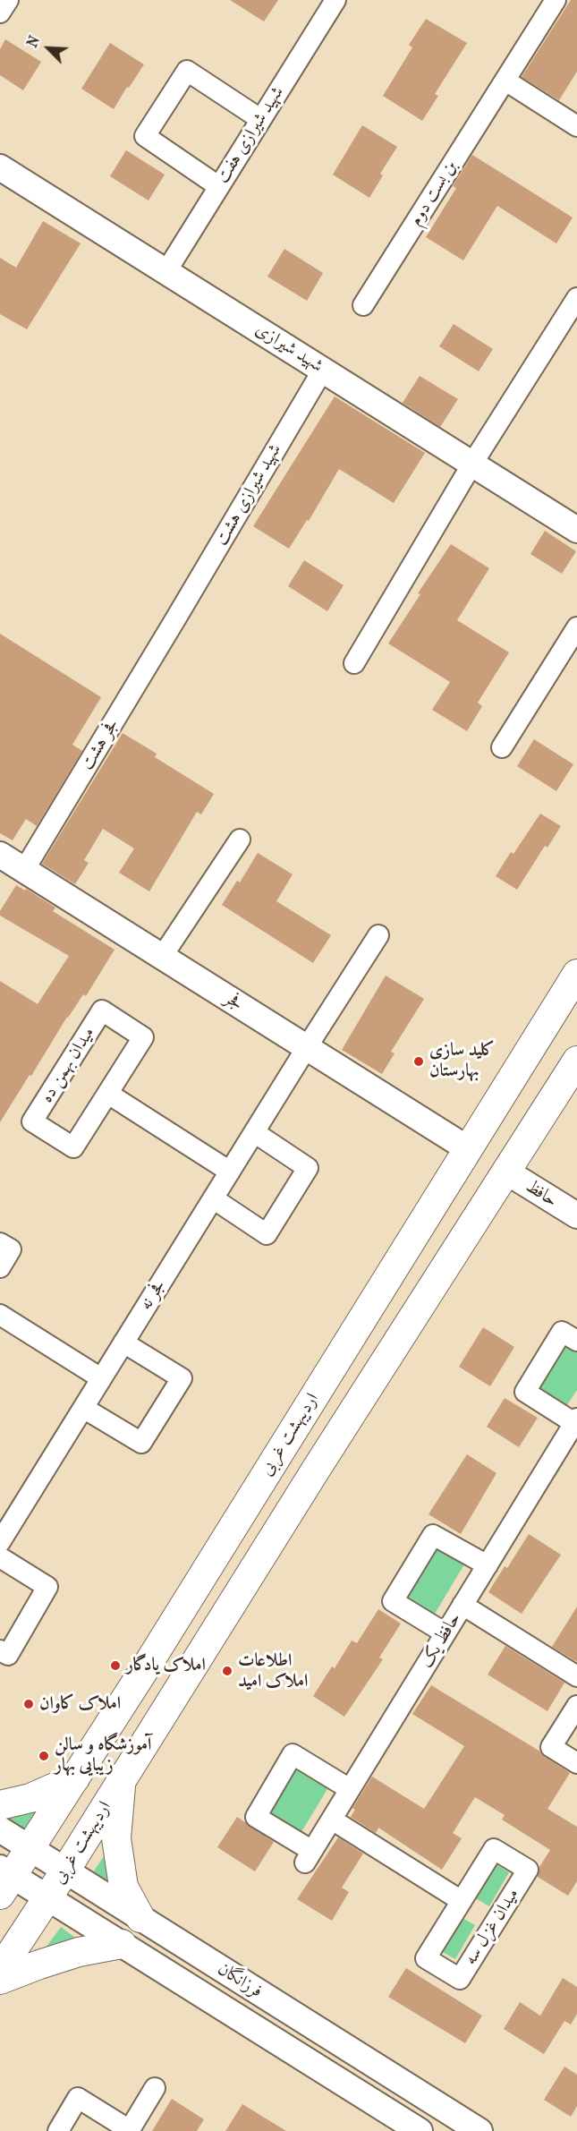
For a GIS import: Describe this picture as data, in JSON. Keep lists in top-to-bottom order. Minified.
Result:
{"streets":{"main road":["اردیبهشت غربی"],"street":["شهید شیرازی هفت","بن بست دوم","شهید شیرازی","شهید شیرازی هشت","فجر هشت","فجر","میدان بهمن ده","حافظ","فجر نه","حافظ یک","میدان غزل سه","فرزانگان"]},"crossings":[["شهید شیرازی هفت","شهید شیرازی"],["شهید شیرازی","شهید شیرازی هشت"],["شهید شیرازی هشت","فجر هشت"],["فجر هشت","فجر"],["فجر","فجر نه"],["فجر","اردیبهشت غربی"],["حافظ","اردیبهشت غربی"],["اردیبهشت غربی","فرزانگان"]],"places":["کلید سازی بهارستان","املاک یادگار","اطلاعات املاک امید","املاک کاوان","آموزشگاه و سالن زیبایی بهار"],"north":"top left"}
